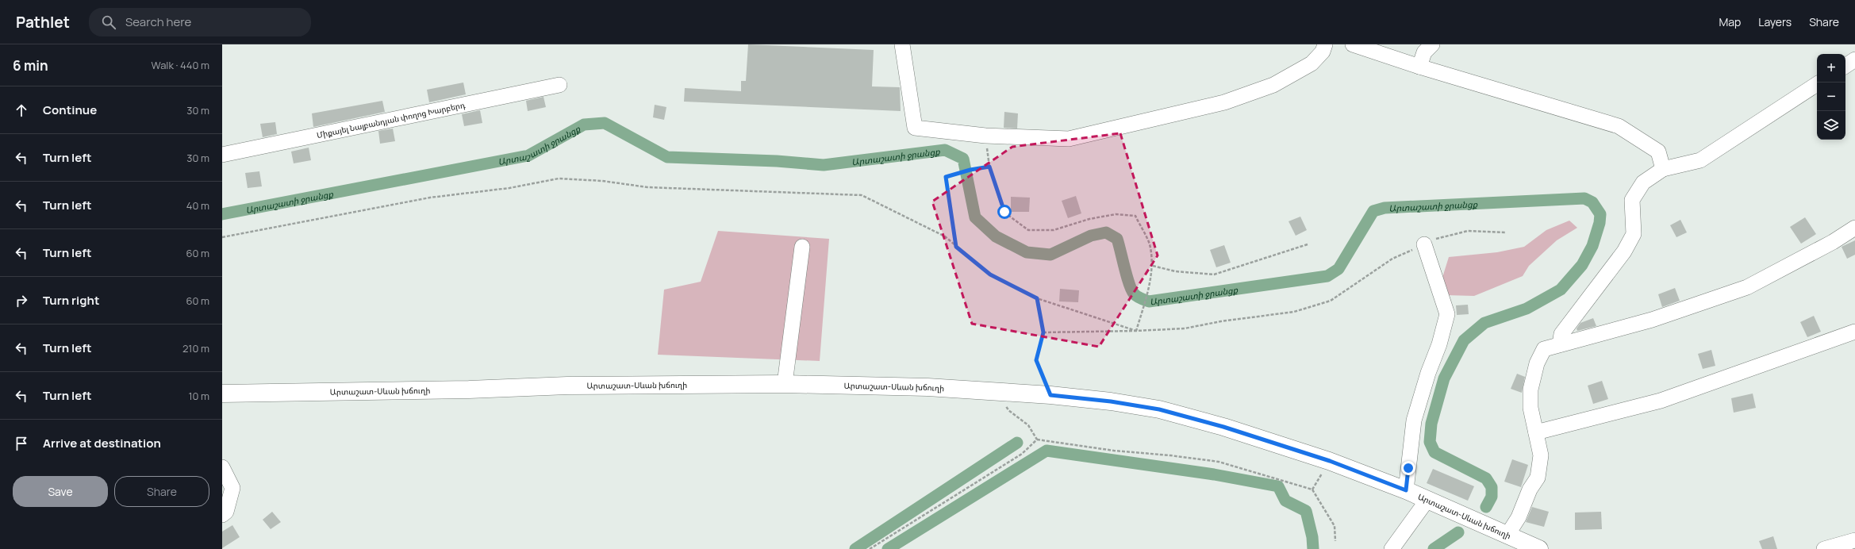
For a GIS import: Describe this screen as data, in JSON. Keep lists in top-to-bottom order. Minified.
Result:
{"streets":{"main road":["Արտաշատ-Սևան խճուղի"],"street":["Միքայել Նալբանդյան փողոց Խարբերդ"]},"water":["Արտաշատի ջրանցք"],"page":{"header":"Pathlet","search":"Search here","nav":["Map","Layers","Share"],"heading":["6 min","Walk · 440 m"],"map_buttons":["+","−"],"list":[["Continue","30 m"],["Turn left","30 m"],["Turn left","40 m"],["Turn left","60 m"],["Turn right","60 m"],["Turn left","210 m"],["Turn left","10 m"],"Arrive at destination"],"buttons":["Save","Share"]}}
